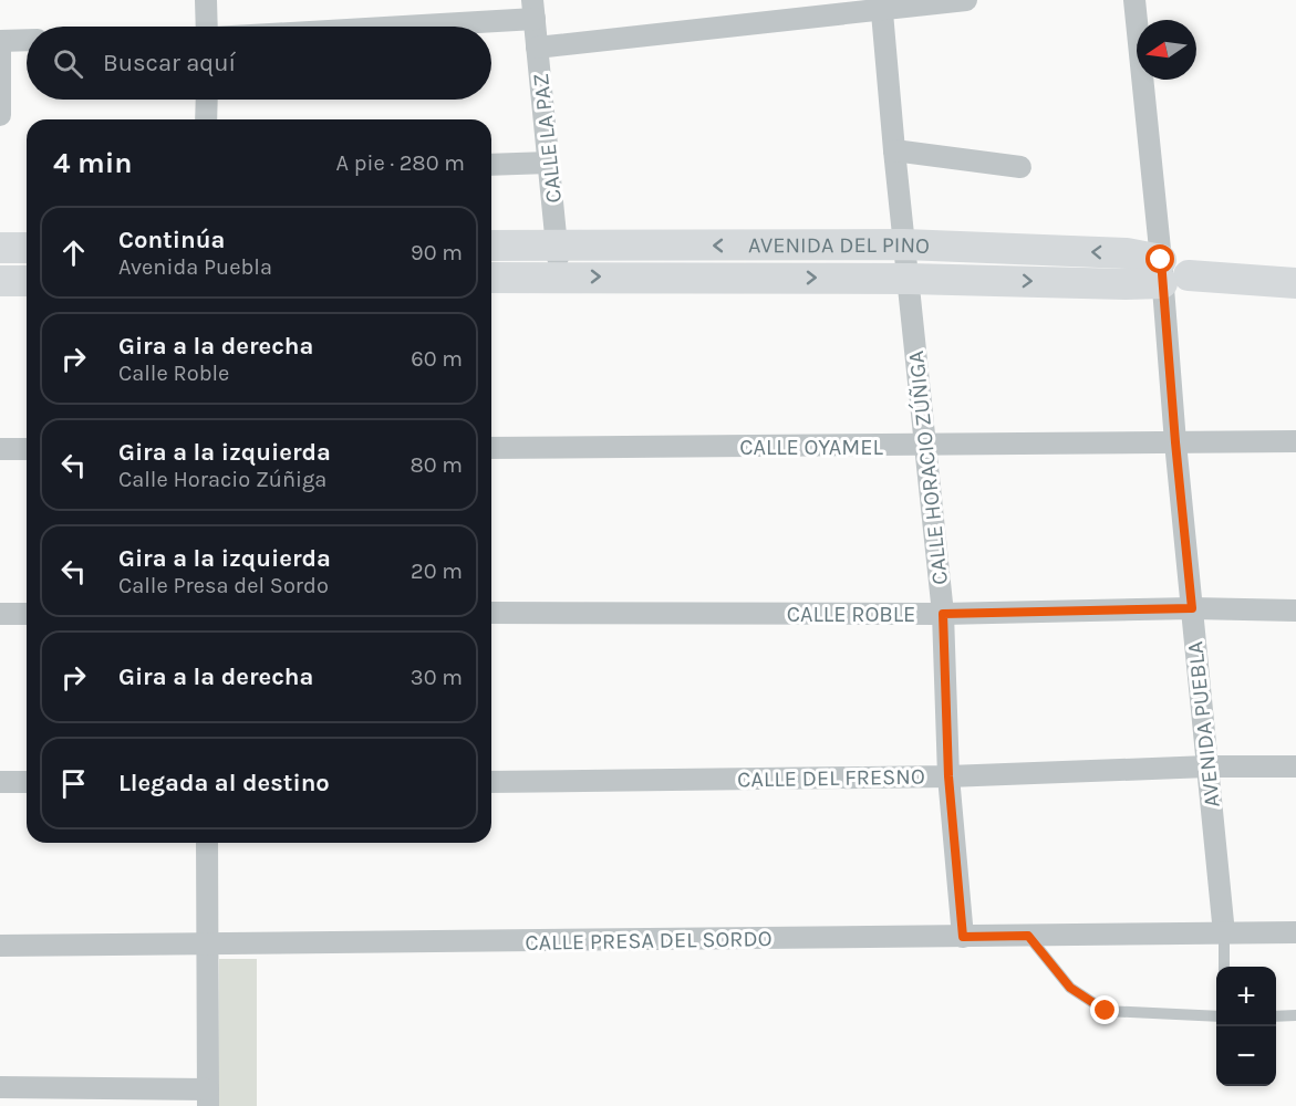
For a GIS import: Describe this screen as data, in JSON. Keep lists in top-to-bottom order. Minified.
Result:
{"streets":{"main road":["AVENIDA DEL PINO"],"street":["CALLE LA PAZ","CALLE OYAMEL","CALLE HORACIO ZÚÑIGA","CALLE ROBLE","AVENIDA PUEBLA","CALLE DEL FRESNO","CALLE PRESA DEL SORDO"]},"crossings":[["CALLE LA PAZ","AVENIDA DEL PINO"],["AVENIDA DEL PINO","CALLE HORACIO ZÚÑIGA"],["AVENIDA DEL PINO","AVENIDA PUEBLA"],["CALLE OYAMEL","CALLE HORACIO ZÚÑIGA"],["CALLE OYAMEL","AVENIDA PUEBLA"],["CALLE HORACIO ZÚÑIGA","CALLE ROBLE"],["CALLE HORACIO ZÚÑIGA","CALLE DEL FRESNO"],["CALLE HORACIO ZÚÑIGA","CALLE PRESA DEL SORDO"],["CALLE ROBLE","AVENIDA PUEBLA"],["AVENIDA PUEBLA","CALLE DEL FRESNO"],["AVENIDA PUEBLA","CALLE PRESA DEL SORDO"]],"north":"left","page":{"search":"Buscar aquí","heading":["4 min","A pie · 280 m"],"list":[["Continúa","Avenida Puebla","90 m"],["Gira a la derecha","Calle Roble","60 m"],["Gira a la izquierda","Calle Horacio Zúñiga","80 m"],["Gira a la izquierda","Calle Presa del Sordo","20 m"],["Gira a la derecha","30 m"],"Llegada al destino"],"map_buttons":["+","−"]}}
